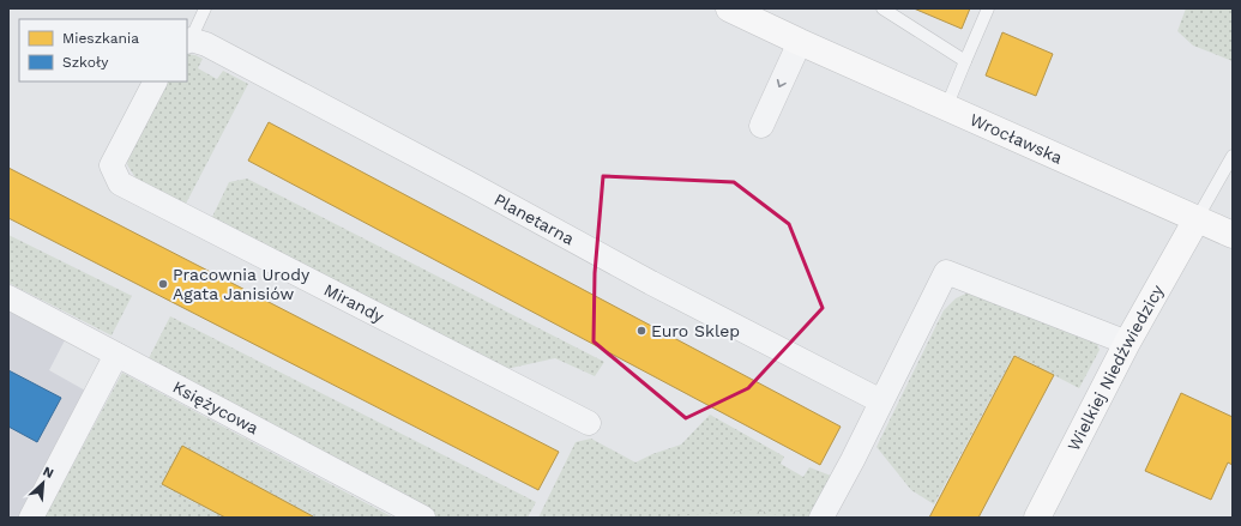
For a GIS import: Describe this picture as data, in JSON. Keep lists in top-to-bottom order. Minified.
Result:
{"streets":{"main road":["Wrocławska","Wielkiej Niedźwiedzicy"],"street":["Planetarna","Mirandy","Księżycowa"]},"crossings":[["Wrocławska","Wielkiej Niedźwiedzicy"]],"places":["Pracownia Urody Agata Janisiów","Euro Sklep"],"legend":["Mieszkania","Szkoły"],"north":"top right"}
